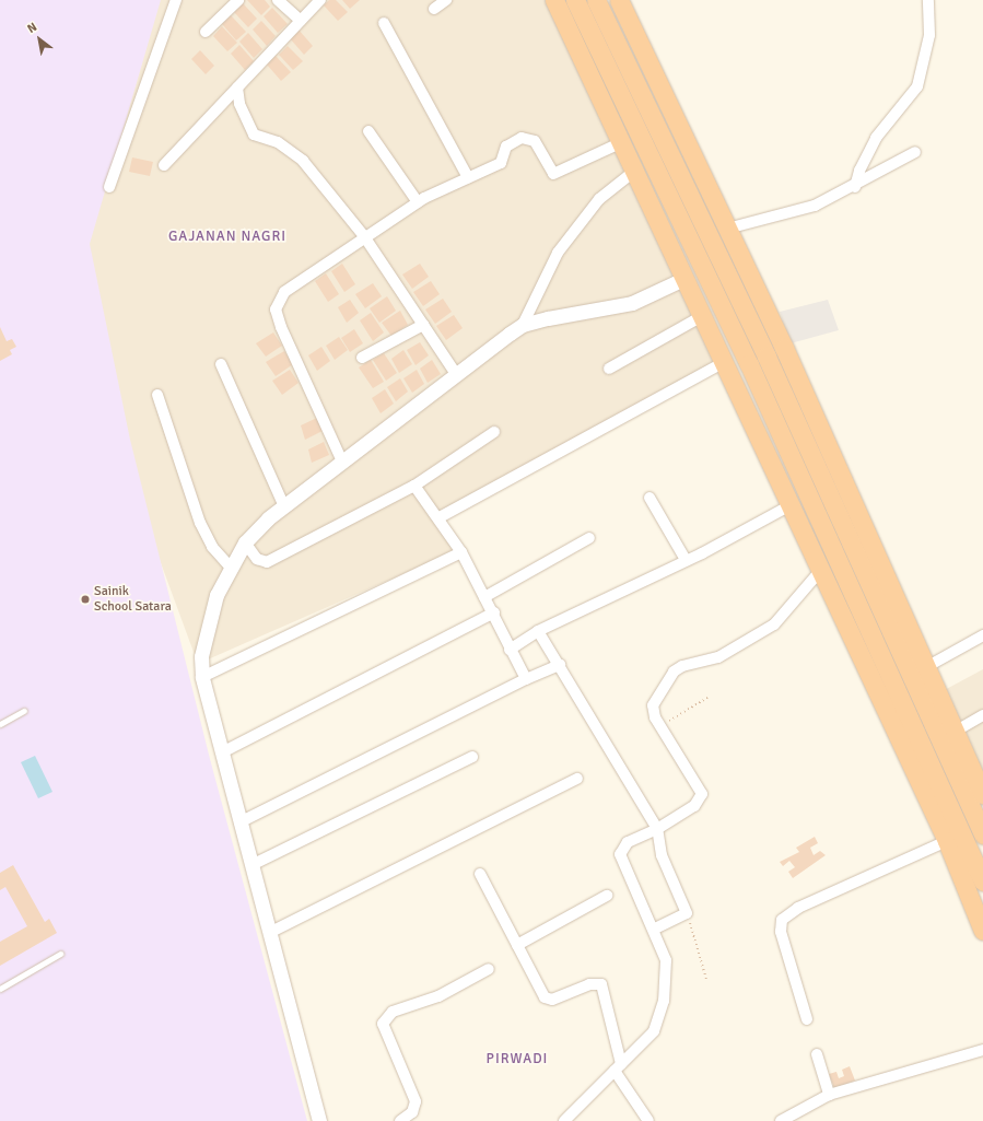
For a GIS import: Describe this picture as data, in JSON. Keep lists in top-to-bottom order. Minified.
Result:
{"districts":["GAJANAN NAGRI","PIRWADI"],"places":["Sainik School Satara"],"north":"top left"}
